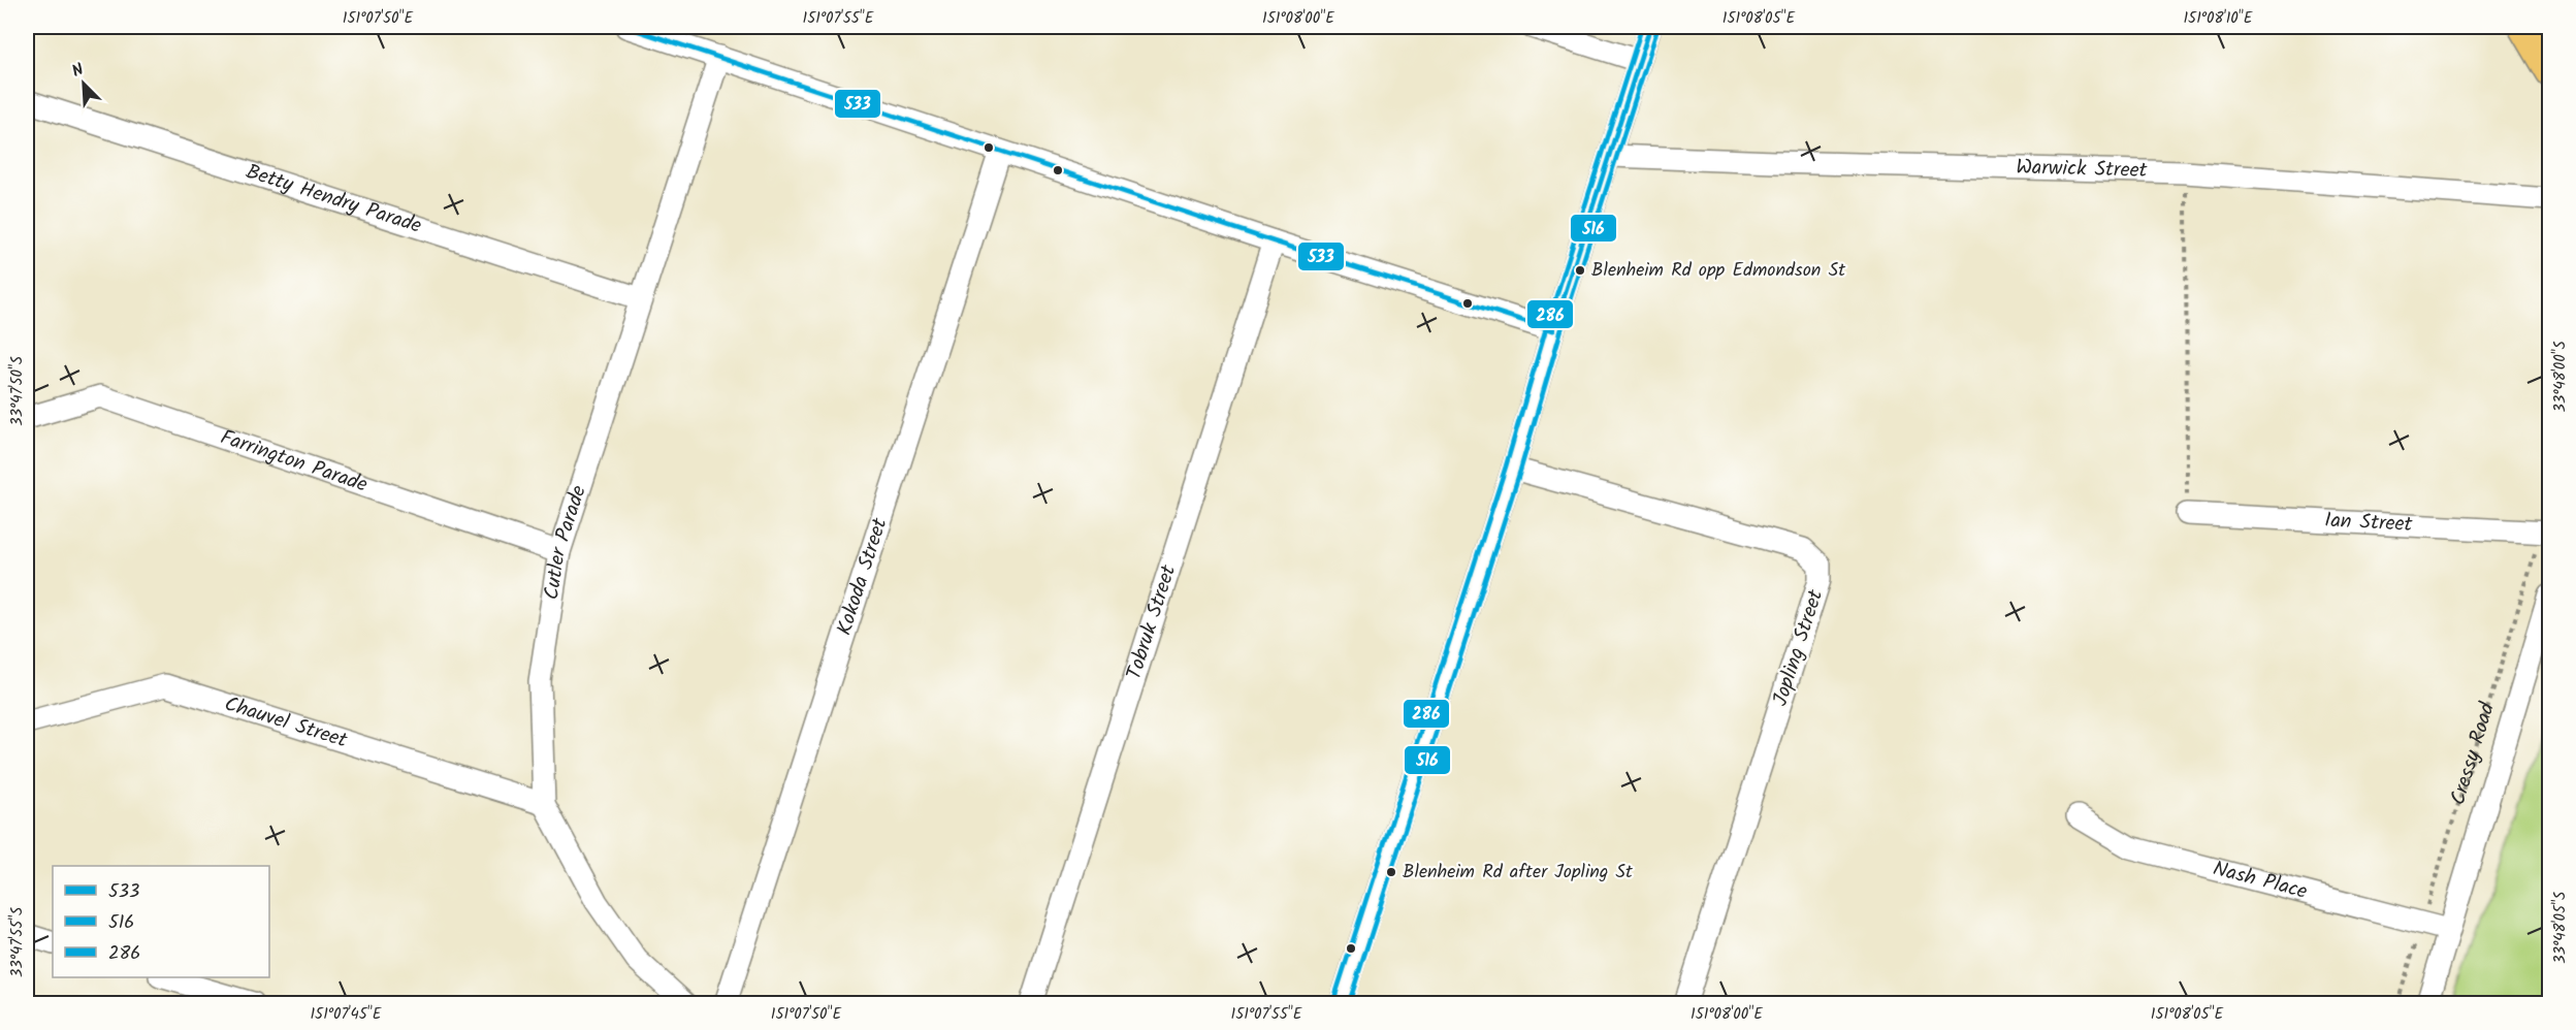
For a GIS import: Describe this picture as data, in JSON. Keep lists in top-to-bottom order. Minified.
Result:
{"streets":{"street":["Warwick Street","Betty Hendry Parade","Farrington Parade","Ian Street","Cutler Parade","Kokoda Street","Tobruk Street","Jopling Street","Chauvel Street","Cressy Road","Nash Place"]},"crossings":[["Betty Hendry Parade","Cutler Parade"],["Farrington Parade","Cutler Parade"],["Ian Street","Cressy Road"],["Cutler Parade","Chauvel Street"],["Cressy Road","Nash Place"]],"places":["Blenheim Rd opp Edmondson St","Blenheim Rd after Jopling St"],"lines":["transit line 533","transit line 286","transit line 516"],"legend":["533","516","286"],"north":"top left","coordinates":["151°07'50\"E","151°07'55\"E","151°08'00\"E","151°08'05\"E","151°08'10\"E","33°48'00\"S","33°47'50\"S","33°48'05\"S","33°47'55\"S","151°07'45\"E"]}
